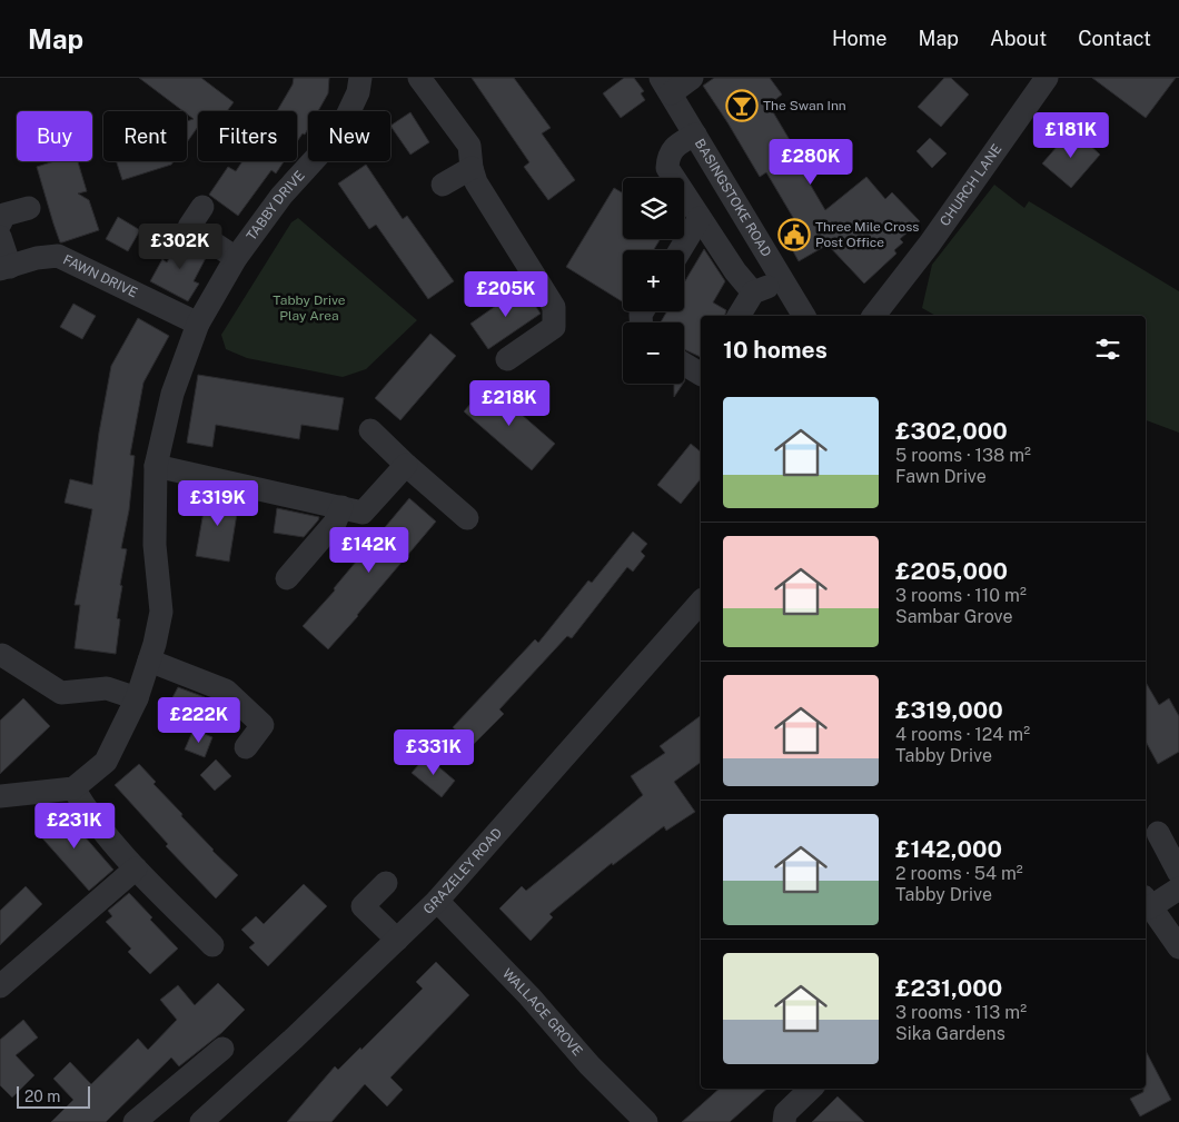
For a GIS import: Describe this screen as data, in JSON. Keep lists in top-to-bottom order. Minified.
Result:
{"streets":{"street":["CHURCH LANE","BASINGSTOKE ROAD","TABBY DRIVE","FAWN DRIVE","GRAZELEY ROAD","WALLACE GROVE"]},"crossings":[["TABBY DRIVE","FAWN DRIVE"],["GRAZELEY ROAD","WALLACE GROVE"]],"parks":["Tabby Drive Play Area"],"places":{"bar":["The Swan Inn"],"public building":["Three Mile Cross Post Office"]},"scale_bar":"20 m","page":{"header":"Map","nav":["Home","Map","About","Contact"],"chip":["Buy","Rent","Filters","New"],"price":["£181K","£280K","£302K","£205K","£218K","£319K","£142K","£222K","£331K","£231K"],"map_buttons":["+","−"],"heading":"10 homes","list":[{"name":"£302,000","note":"5 rooms · 138 m² · Fawn Drive"},{"name":"£205,000","note":"3 rooms · 110 m² · Sambar Grove"},{"name":"£319,000","note":"4 rooms · 124 m² · Tabby Drive"},{"name":"£142,000","note":"2 rooms · 54 m² · Tabby Drive"},{"name":"£231,000","note":"3 rooms · 113 m² · Sika Gardens"}],"scale":"20 m"}}
